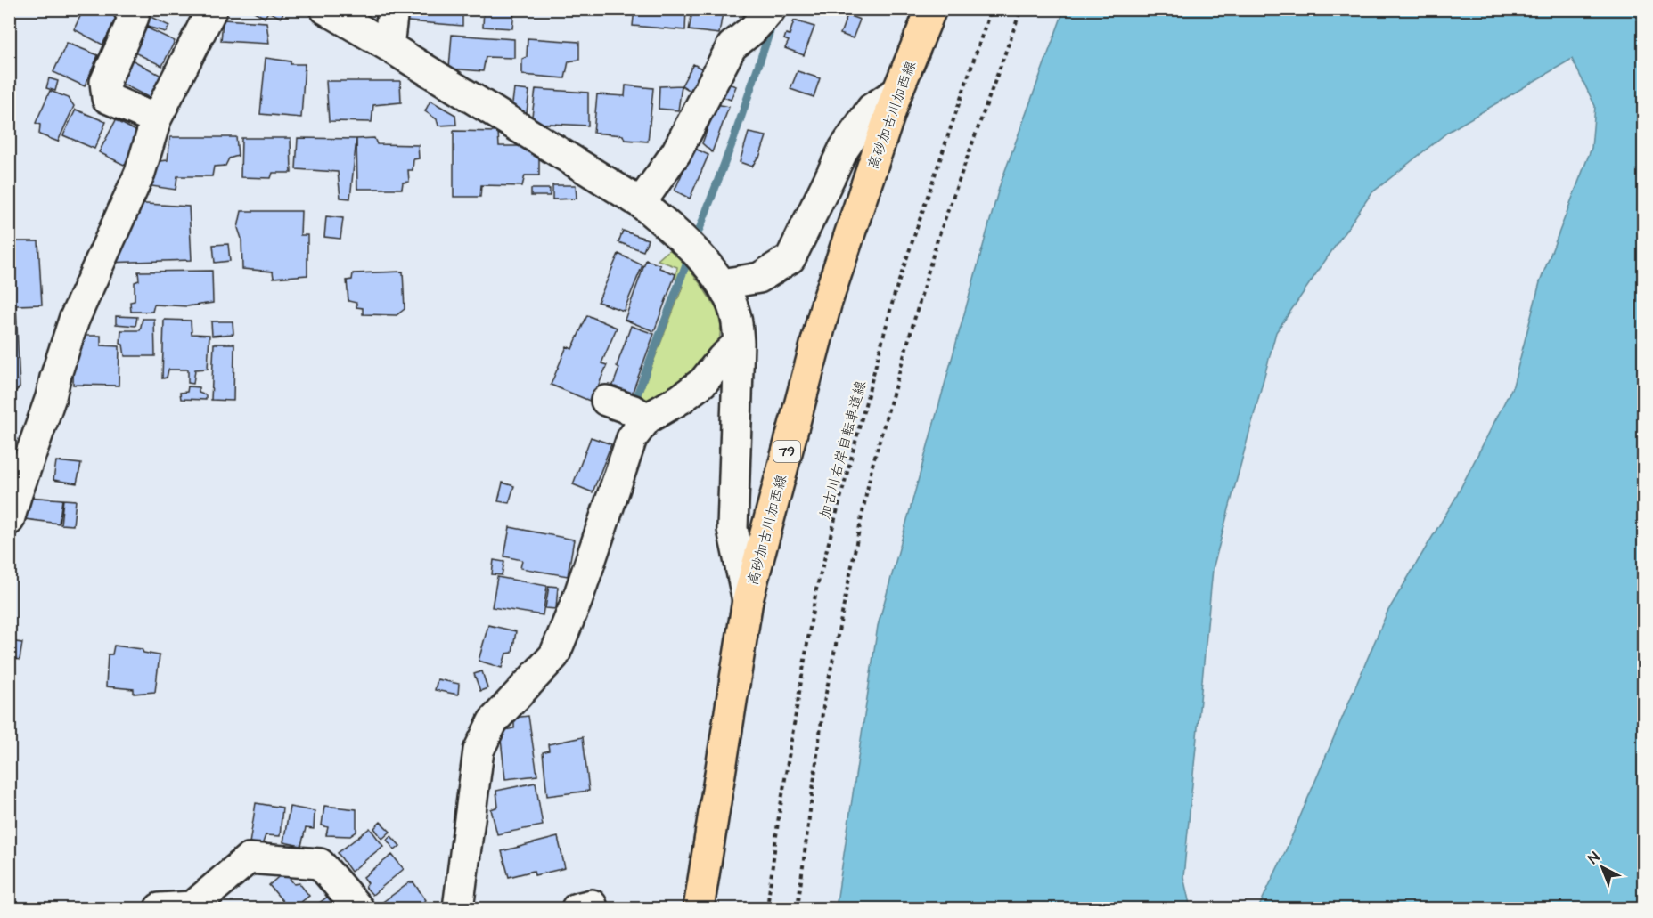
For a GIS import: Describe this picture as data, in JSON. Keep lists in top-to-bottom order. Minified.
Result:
{"streets":{"main road":["高砂加古川加西線","79"],"path":["加古川右岸自転車道線"]},"north":"top left"}
